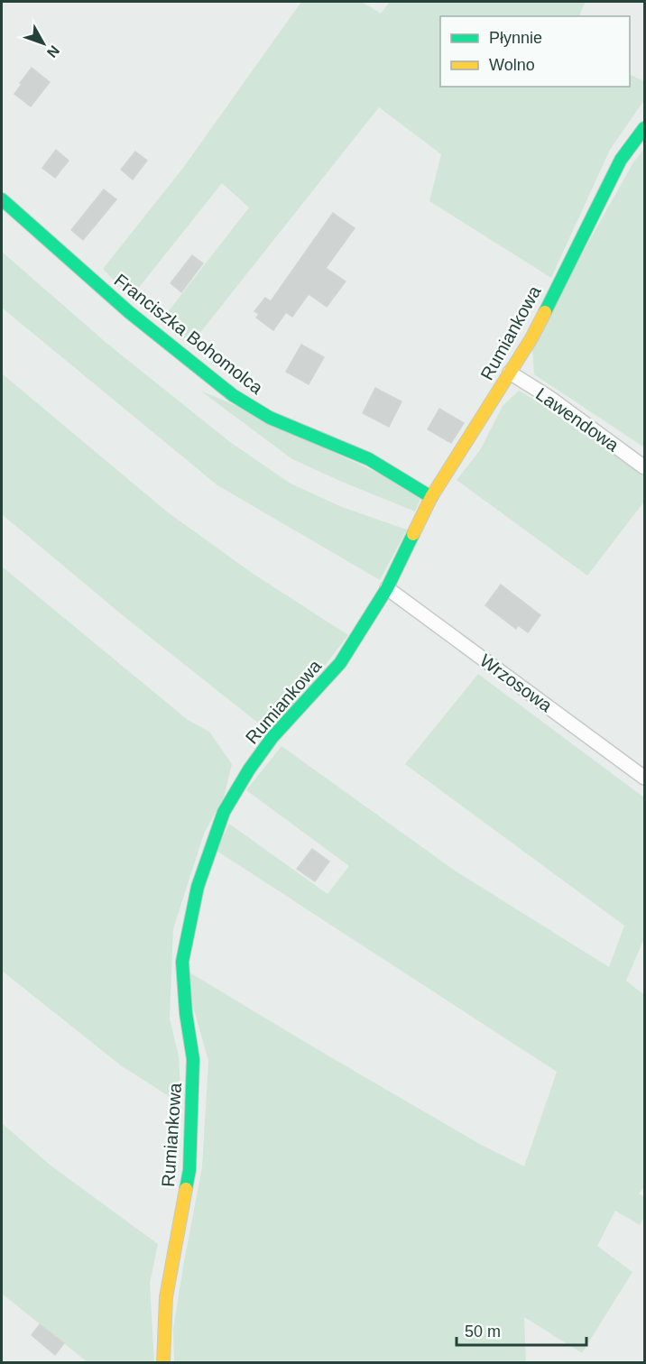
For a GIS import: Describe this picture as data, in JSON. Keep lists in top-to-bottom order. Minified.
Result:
{"streets":{"street":["Rumiankowa","Franciszka Bohomolca","Lawendowa","Wrzosowa"]},"crossings":[["Rumiankowa","Franciszka Bohomolca"],["Rumiankowa","Lawendowa"],["Rumiankowa","Wrzosowa"]],"legend":["Płynnie","Wolno"],"scale_bar":"50 m","north":"bottom right"}
